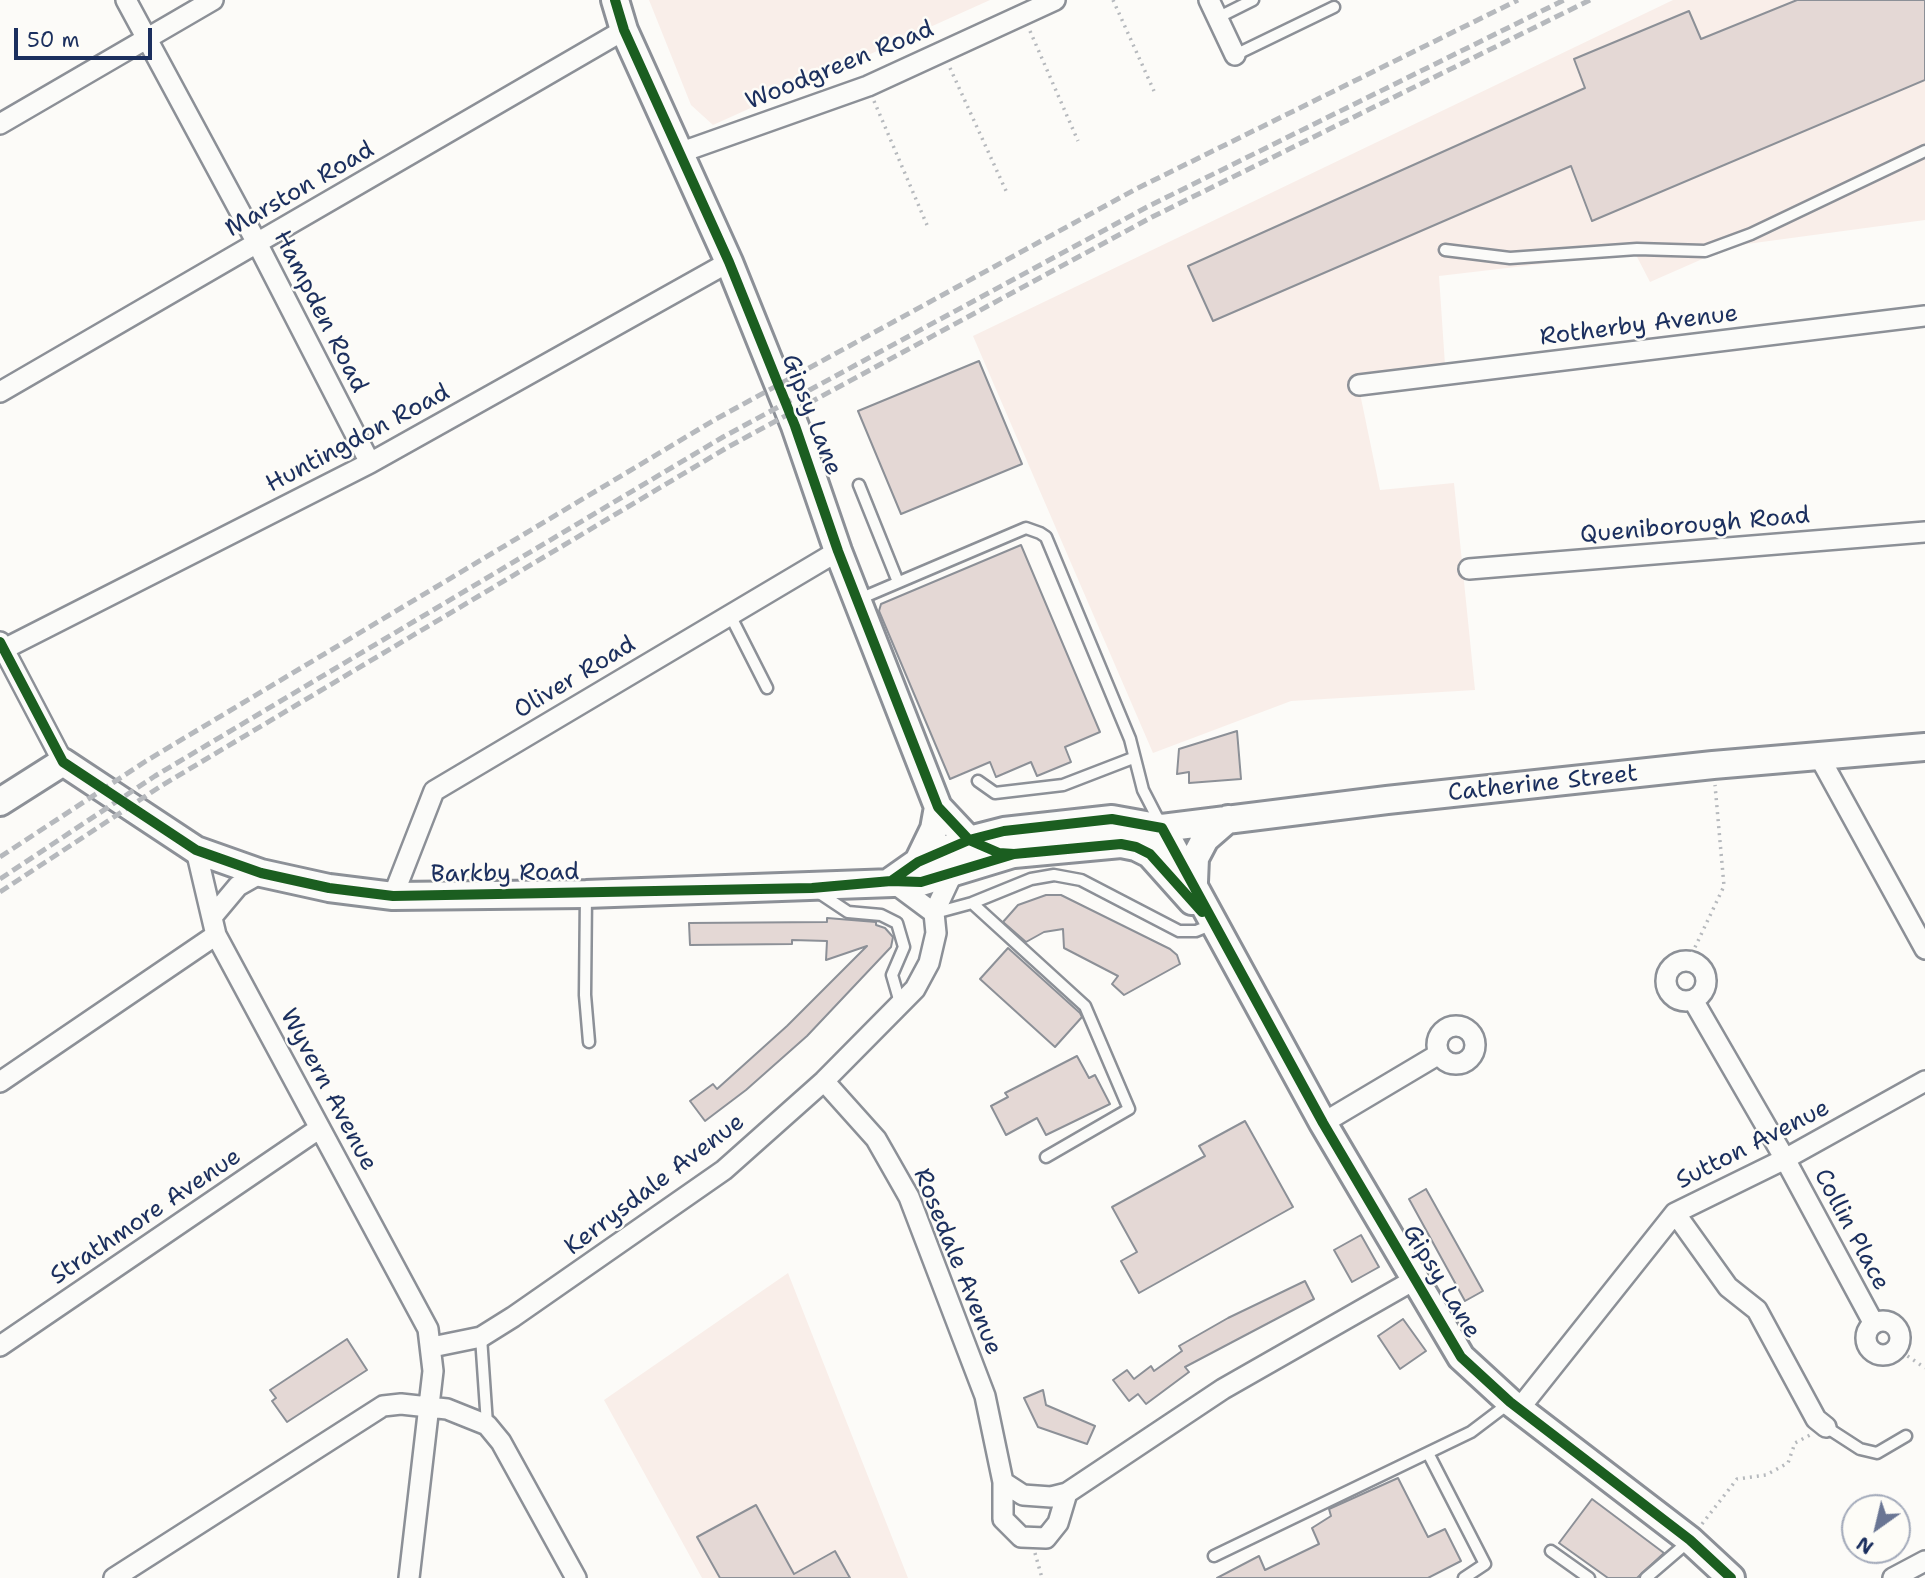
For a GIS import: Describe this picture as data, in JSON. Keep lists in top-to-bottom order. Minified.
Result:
{"streets":{"street":["Woodgreen Road","Marston Road","Hampden Road","Rotherby Avenue","Gipsy Lane","Huntingdon Road","Queniborough Road","Oliver Road","Catherine Street","Barkby Road","Wyvern Avenue","Sutton Avenue","Kerrysdale Avenue","Strathmore Avenue","Collin Place","Rosedale Avenue"]},"crossings":[["Woodgreen Road","Gipsy Lane"],["Marston Road","Hampden Road"],["Marston Road","Gipsy Lane"],["Hampden Road","Huntingdon Road"],["Gipsy Lane","Huntingdon Road"],["Gipsy Lane","Oliver Road"],["Gipsy Lane","Catherine Street"],["Gipsy Lane","Barkby Road"],["Gipsy Lane","Sutton Avenue"],["Gipsy Lane","Kerrysdale Avenue"],["Oliver Road","Barkby Road"],["Barkby Road","Wyvern Avenue"],["Barkby Road","Kerrysdale Avenue"],["Wyvern Avenue","Kerrysdale Avenue"],["Wyvern Avenue","Strathmore Avenue"],["Sutton Avenue","Collin Place"],["Kerrysdale Avenue","Rosedale Avenue"]],"scale_bar":"50 m","north":"bottom left"}
